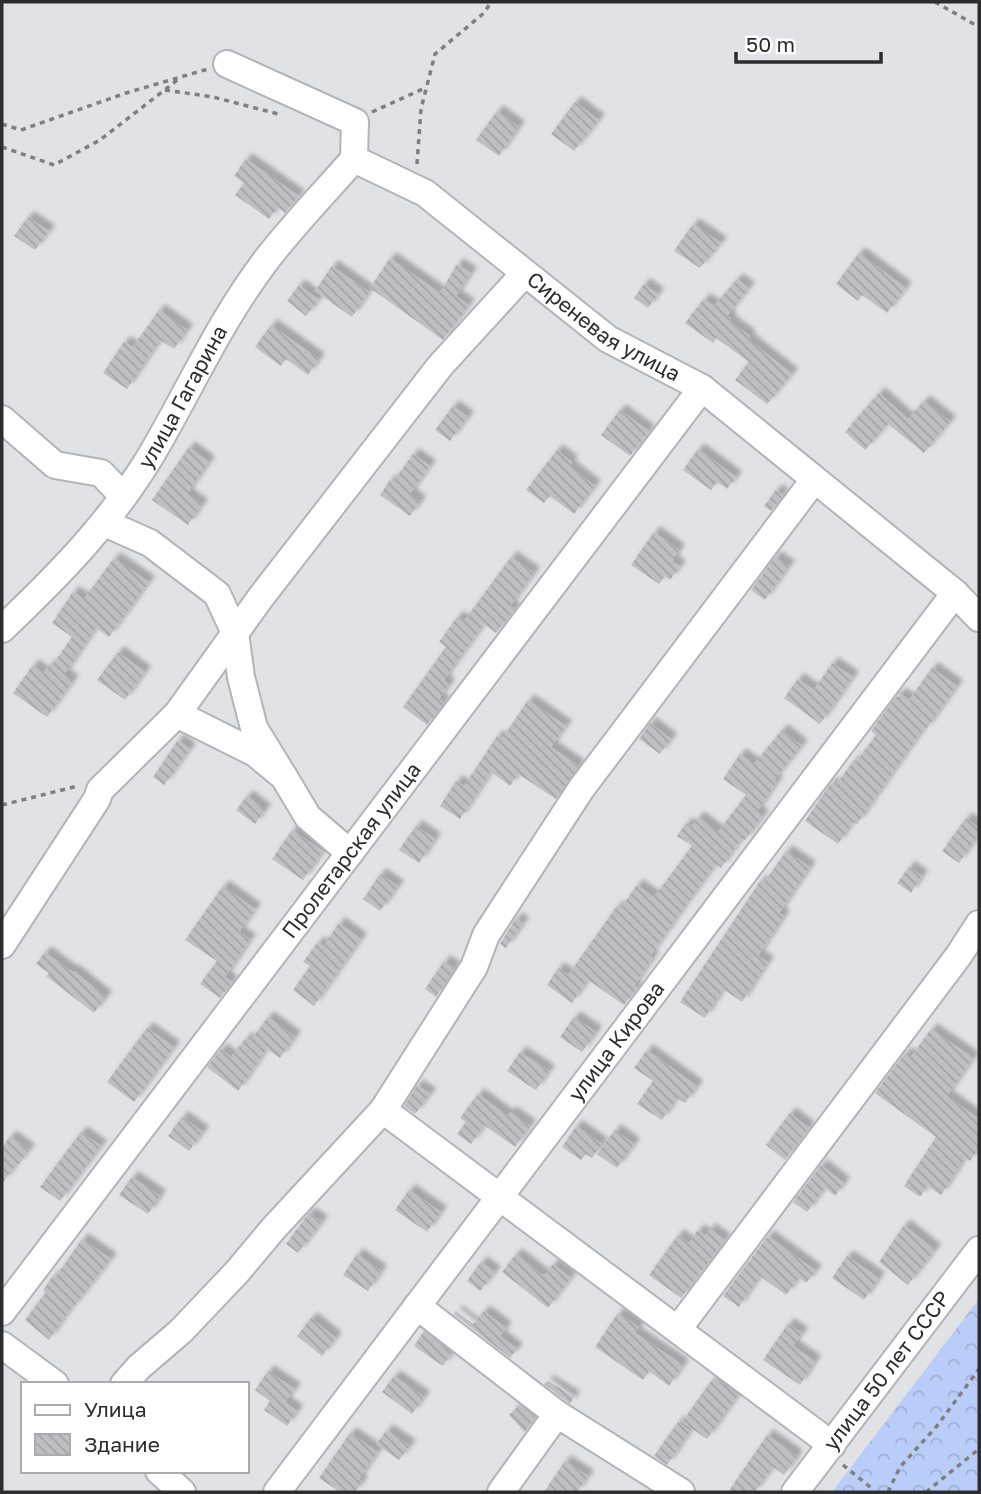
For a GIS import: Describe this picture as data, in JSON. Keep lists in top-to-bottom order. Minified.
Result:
{"streets":{"street":["Сиреневая улица","улица Гагарина","Пролетарская улица","улица Кирова","улица 50 лет СССР"]},"crossings":[["Сиреневая улица","улица Гагарина"],["Сиреневая улица","Пролетарская улица"],["Сиреневая улица","улица Кирова"]],"legend":["Улица","Здание"],"scale_bar":"50 m"}
